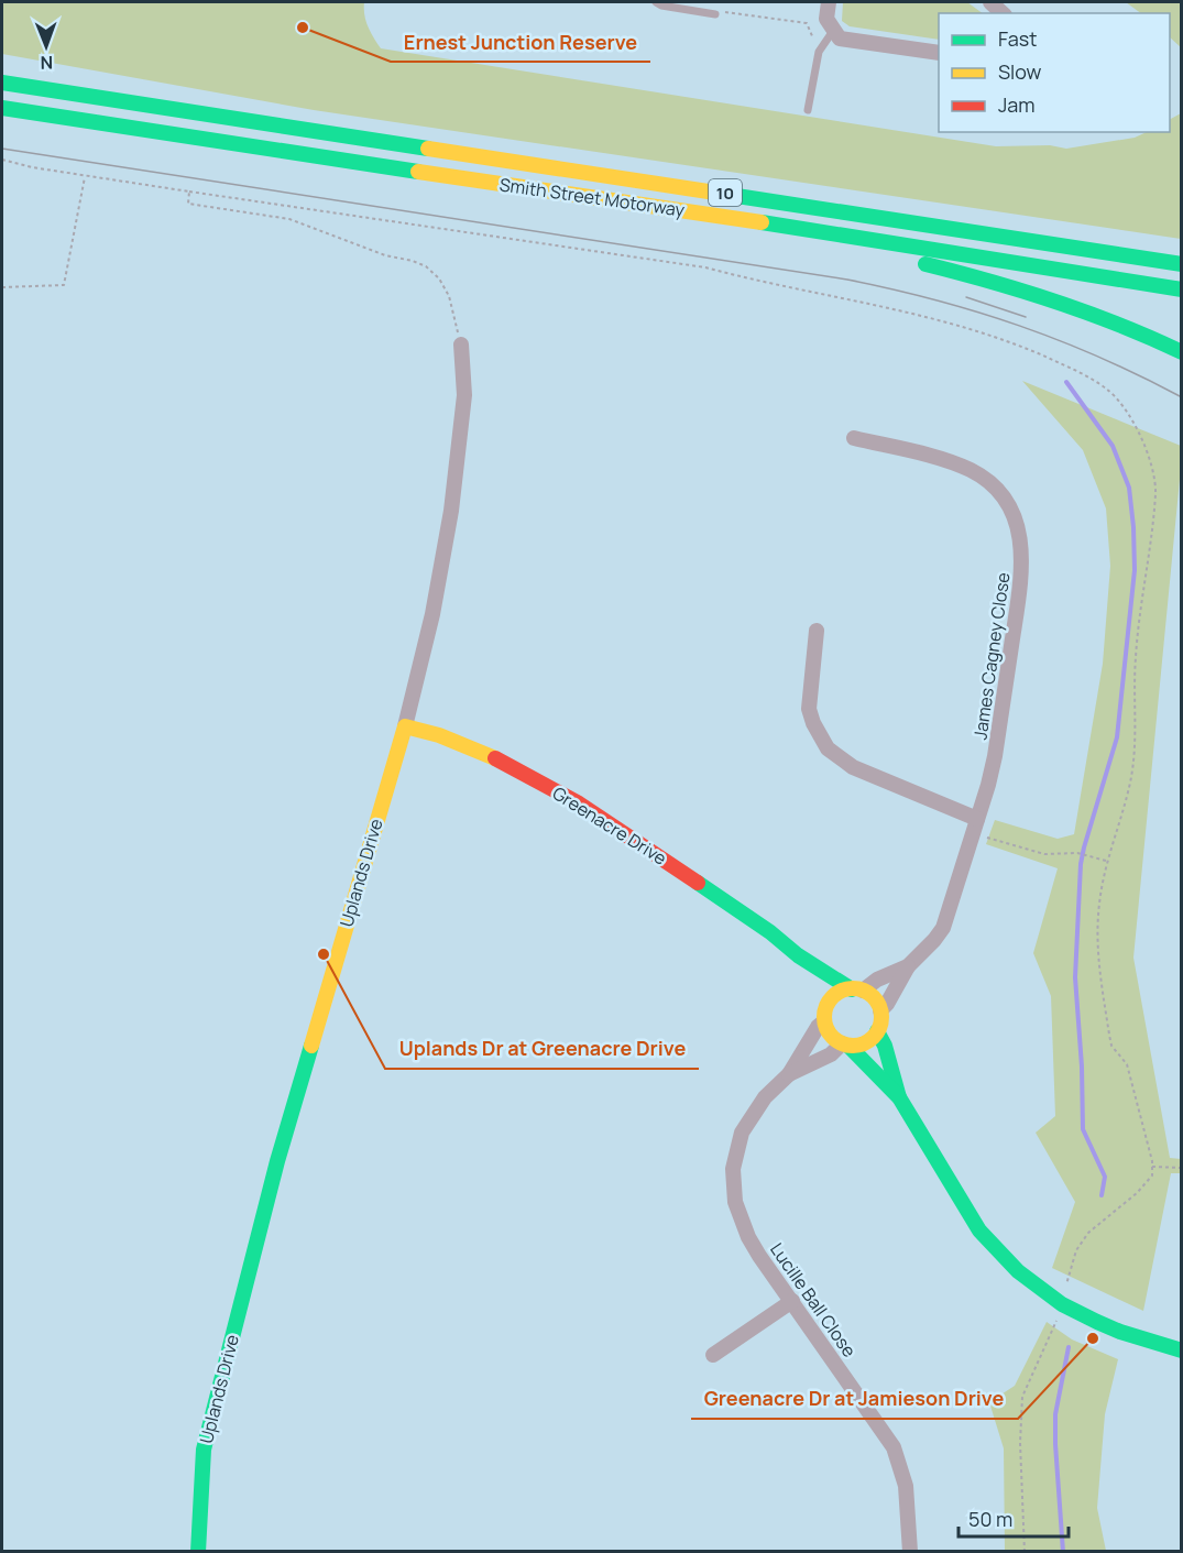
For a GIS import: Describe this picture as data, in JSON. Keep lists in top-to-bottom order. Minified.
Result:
{"streets":{"main road":["10","Smith Street Motorway","Greenacre Drive","Uplands Drive"],"street":["James Cagney Close","Lucille Ball Close"]},"crossings":[["James Cagney Close","Greenacre Drive"],["James Cagney Close","Lucille Ball Close"],["Greenacre Drive","Uplands Drive"],["Greenacre Drive","Lucille Ball Close"]],"places":["Ernest Junction Reserve","Uplands Dr at Greenacre Drive","Greenacre Dr at Jamieson Drive"],"legend":["Fast","Slow","Jam"],"scale_bar":"50 m","north":"bottom"}
